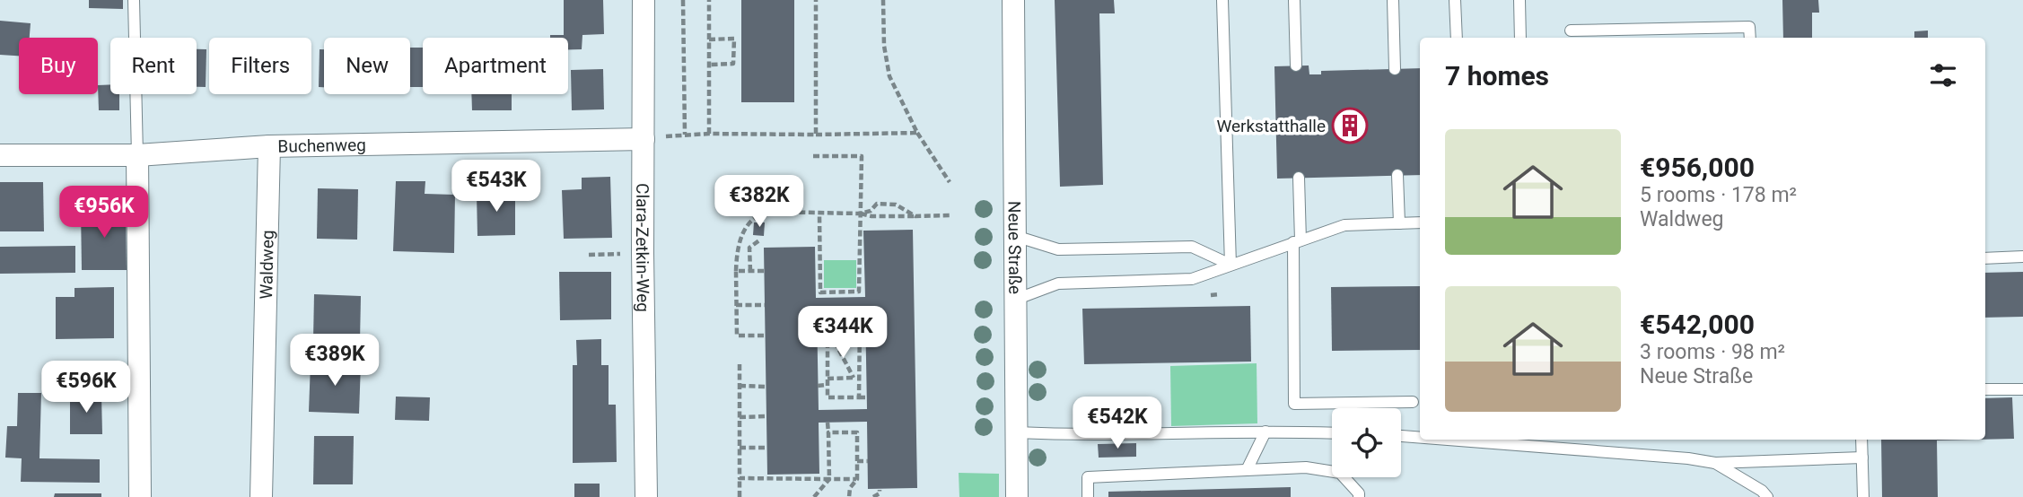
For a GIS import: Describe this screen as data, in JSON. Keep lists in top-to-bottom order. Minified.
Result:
{"streets":{"street":["Buchenweg","Clara-Zetkin-Weg","Neue Straße","Waldweg"]},"crossings":[["Buchenweg","Clara-Zetkin-Weg"],["Buchenweg","Waldweg"]],"places":{"building":["Werkstatthalle"]},"page":{"chip":["Buy","Rent","Filters","New","Apartment"],"heading":"7 homes","list":[{"name":"€956,000","note":"5 rooms · 178 m² · Waldweg"},{"name":"€542,000","note":"3 rooms · 98 m² · Neue Straße"}],"price":["€543K","€382K","€956K","€344K","€389K","€596K","€542K"]}}
